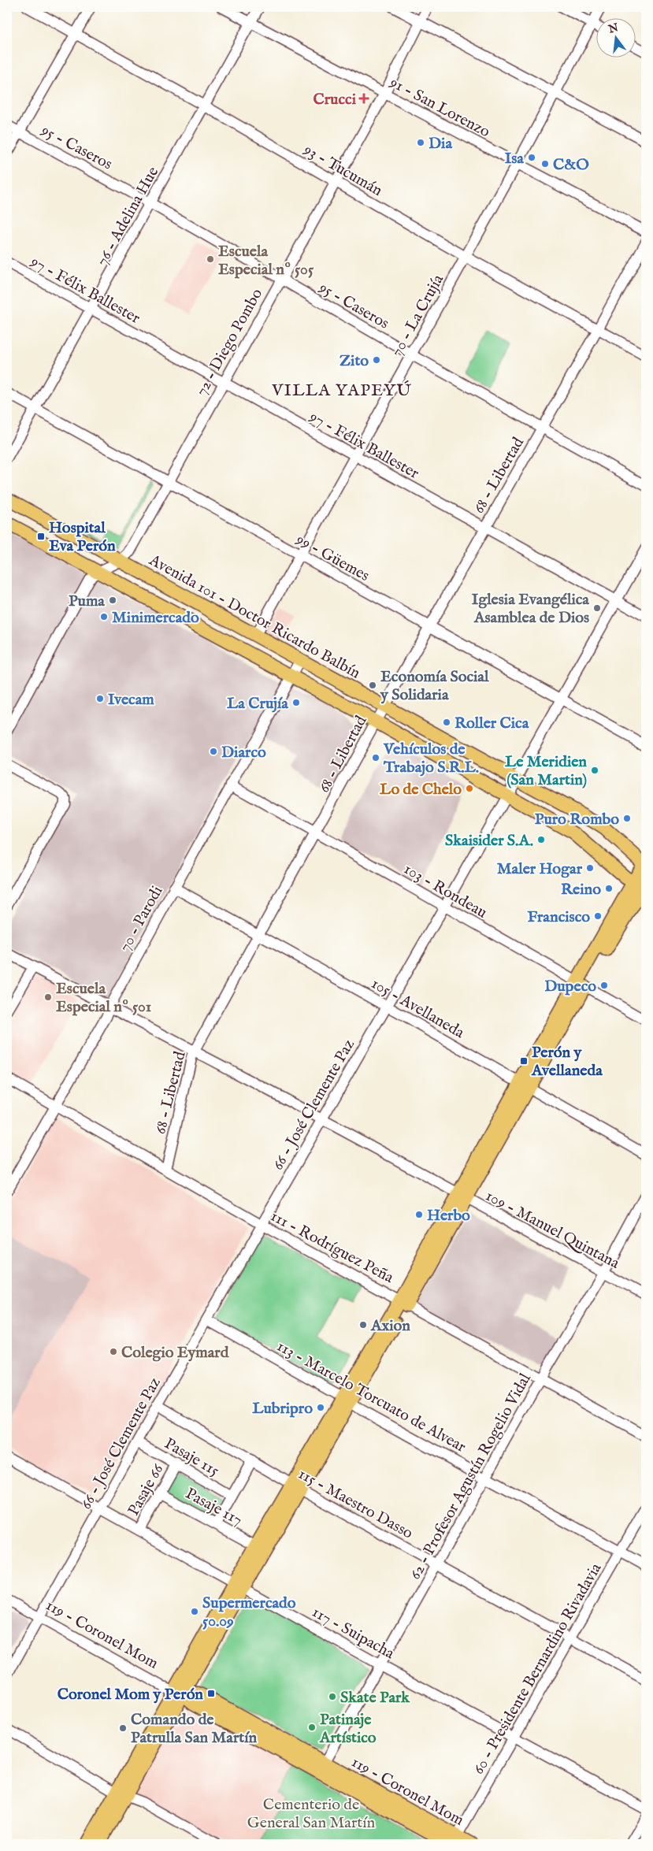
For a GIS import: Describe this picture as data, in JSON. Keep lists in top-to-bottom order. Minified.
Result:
{"streets":{"main road":["Avenida 101 - Doctor Ricardo Balbín","119 - Coronel Mom"],"street":["91 - San Lorenzo","95 - Caseros","93 - Tucumán","76 - Adelina Hue","97 - Félix Ballester","70 - La Crujía","72 - Diego Pombo","68 - Libertad","99 - Güemes","103 - Rondeau","70 - Parodi","105 - Avellaneda","66 - José Clemente Paz","109 - Manuel Quintana","111 - Rodríguez Peña","113 - Marcelo Torcuato de Alvear","Pasaje 115","62 - Profesor Agustín Rogelio Vidal","Pasaje 66","115 - Maestro Dasso","Pasaje 117","117 - Suipacha","60 - Presidente Bernardino Rivadavia"]},"crossings":[["91 - San Lorenzo","76 - Adelina Hue"],["91 - San Lorenzo","70 - La Crujía"],["91 - San Lorenzo","72 - Diego Pombo"],["95 - Caseros","76 - Adelina Hue"],["95 - Caseros","70 - La Crujía"],["95 - Caseros","72 - Diego Pombo"],["95 - Caseros","68 - Libertad"],["93 - Tucumán","76 - Adelina Hue"],["93 - Tucumán","70 - La Crujía"],["93 - Tucumán","72 - Diego Pombo"],["93 - Tucumán","68 - Libertad"],["76 - Adelina Hue","97 - Félix Ballester"],["76 - Adelina Hue","99 - Güemes"],["97 - Félix Ballester","70 - La Crujía"],["97 - Félix Ballester","72 - Diego Pombo"],["97 - Félix Ballester","68 - Libertad"],["97 - Félix Ballester","66 - José Clemente Paz"],["70 - La Crujía","99 - Güemes"],["70 - La Crujía","Avenida 101 - Doctor Ricardo Balbín"],["72 - Diego Pombo","99 - Güemes"],["72 - Diego Pombo","Avenida 101 - Doctor Ricardo Balbín"],["68 - Libertad","99 - Güemes"],["68 - Libertad","Avenida 101 - Doctor Ricardo Balbín"],["68 - Libertad","103 - Rondeau"],["68 - Libertad","105 - Avellaneda"],["68 - Libertad","109 - Manuel Quintana"],["68 - Libertad","111 - Rodríguez Peña"],["99 - Güemes","66 - José Clemente Paz"],["Avenida 101 - Doctor Ricardo Balbín","70 - Parodi"],["Avenida 101 - Doctor Ricardo Balbín","66 - José Clemente Paz"],["103 - Rondeau","70 - Parodi"],["103 - Rondeau","66 - José Clemente Paz"],["70 - Parodi","105 - Avellaneda"],["70 - Parodi","109 - Manuel Quintana"],["70 - Parodi","111 - Rodríguez Peña"],["105 - Avellaneda","66 - José Clemente Paz"],["66 - José Clemente Paz","109 - Manuel Quintana"],["66 - José Clemente Paz","111 - Rodríguez Peña"],["66 - José Clemente Paz","113 - Marcelo Torcuato de Alvear"],["66 - José Clemente Paz","Pasaje 115"],["66 - José Clemente Paz","115 - Maestro Dasso"],["66 - José Clemente Paz","117 - Suipacha"],["66 - José Clemente Paz","119 - Coronel Mom"],["109 - Manuel Quintana","62 - Profesor Agustín Rogelio Vidal"],["111 - Rodríguez Peña","62 - Profesor Agustín Rogelio Vidal"],["113 - Marcelo Torcuato de Alvear","62 - Profesor Agustín Rogelio Vidal"],["113 - Marcelo Torcuato de Alvear","60 - Presidente Bernardino Rivadavia"],["Pasaje 115","Pasaje 66"],["62 - Profesor Agustín Rogelio Vidal","115 - Maestro Dasso"],["62 - Profesor Agustín Rogelio Vidal","117 - Suipacha"],["62 - Profesor Agustín Rogelio Vidal","119 - Coronel Mom"],["Pasaje 66","Pasaje 117"],["Pasaje 66","117 - Suipacha"],["115 - Maestro Dasso","60 - Presidente Bernardino Rivadavia"],["117 - Suipacha","60 - Presidente Bernardino Rivadavia"],["119 - Coronel Mom","60 - Presidente Bernardino Rivadavia"]],"districts":["VILLA YAPEYÚ"],"parks":["Cementerio de General San Martín"],"places":{"health":["Crucci"],"other":["Dia","Isa","C&O","Escuela Especial nº 505","Zito","Puma","Iglesia Evangélica Asamblea de Dios","Minimercado","Economía Social y Solidaria","Ivecam","La Crujía","Roller Cica","Diarco","Vehículos de Trabajo S.R.L.","Le Meridien (San Martin)","Lo de Chelo","Puro Rombo","Skaisider S.A.","Maler Hogar","Reino","Francisco","Dupeco","Escuela Especial nº 501","Herbo","Axion","Colegio Eymard","Lubripro","Supermercado 50.09","Skate Park","Patinaje Artístico","Comando de Patrulla San Martín"],"transit":["Hospital Eva Perón","Perón y Avellaneda","Coronel Mom y Perón"]},"north":"top"}
